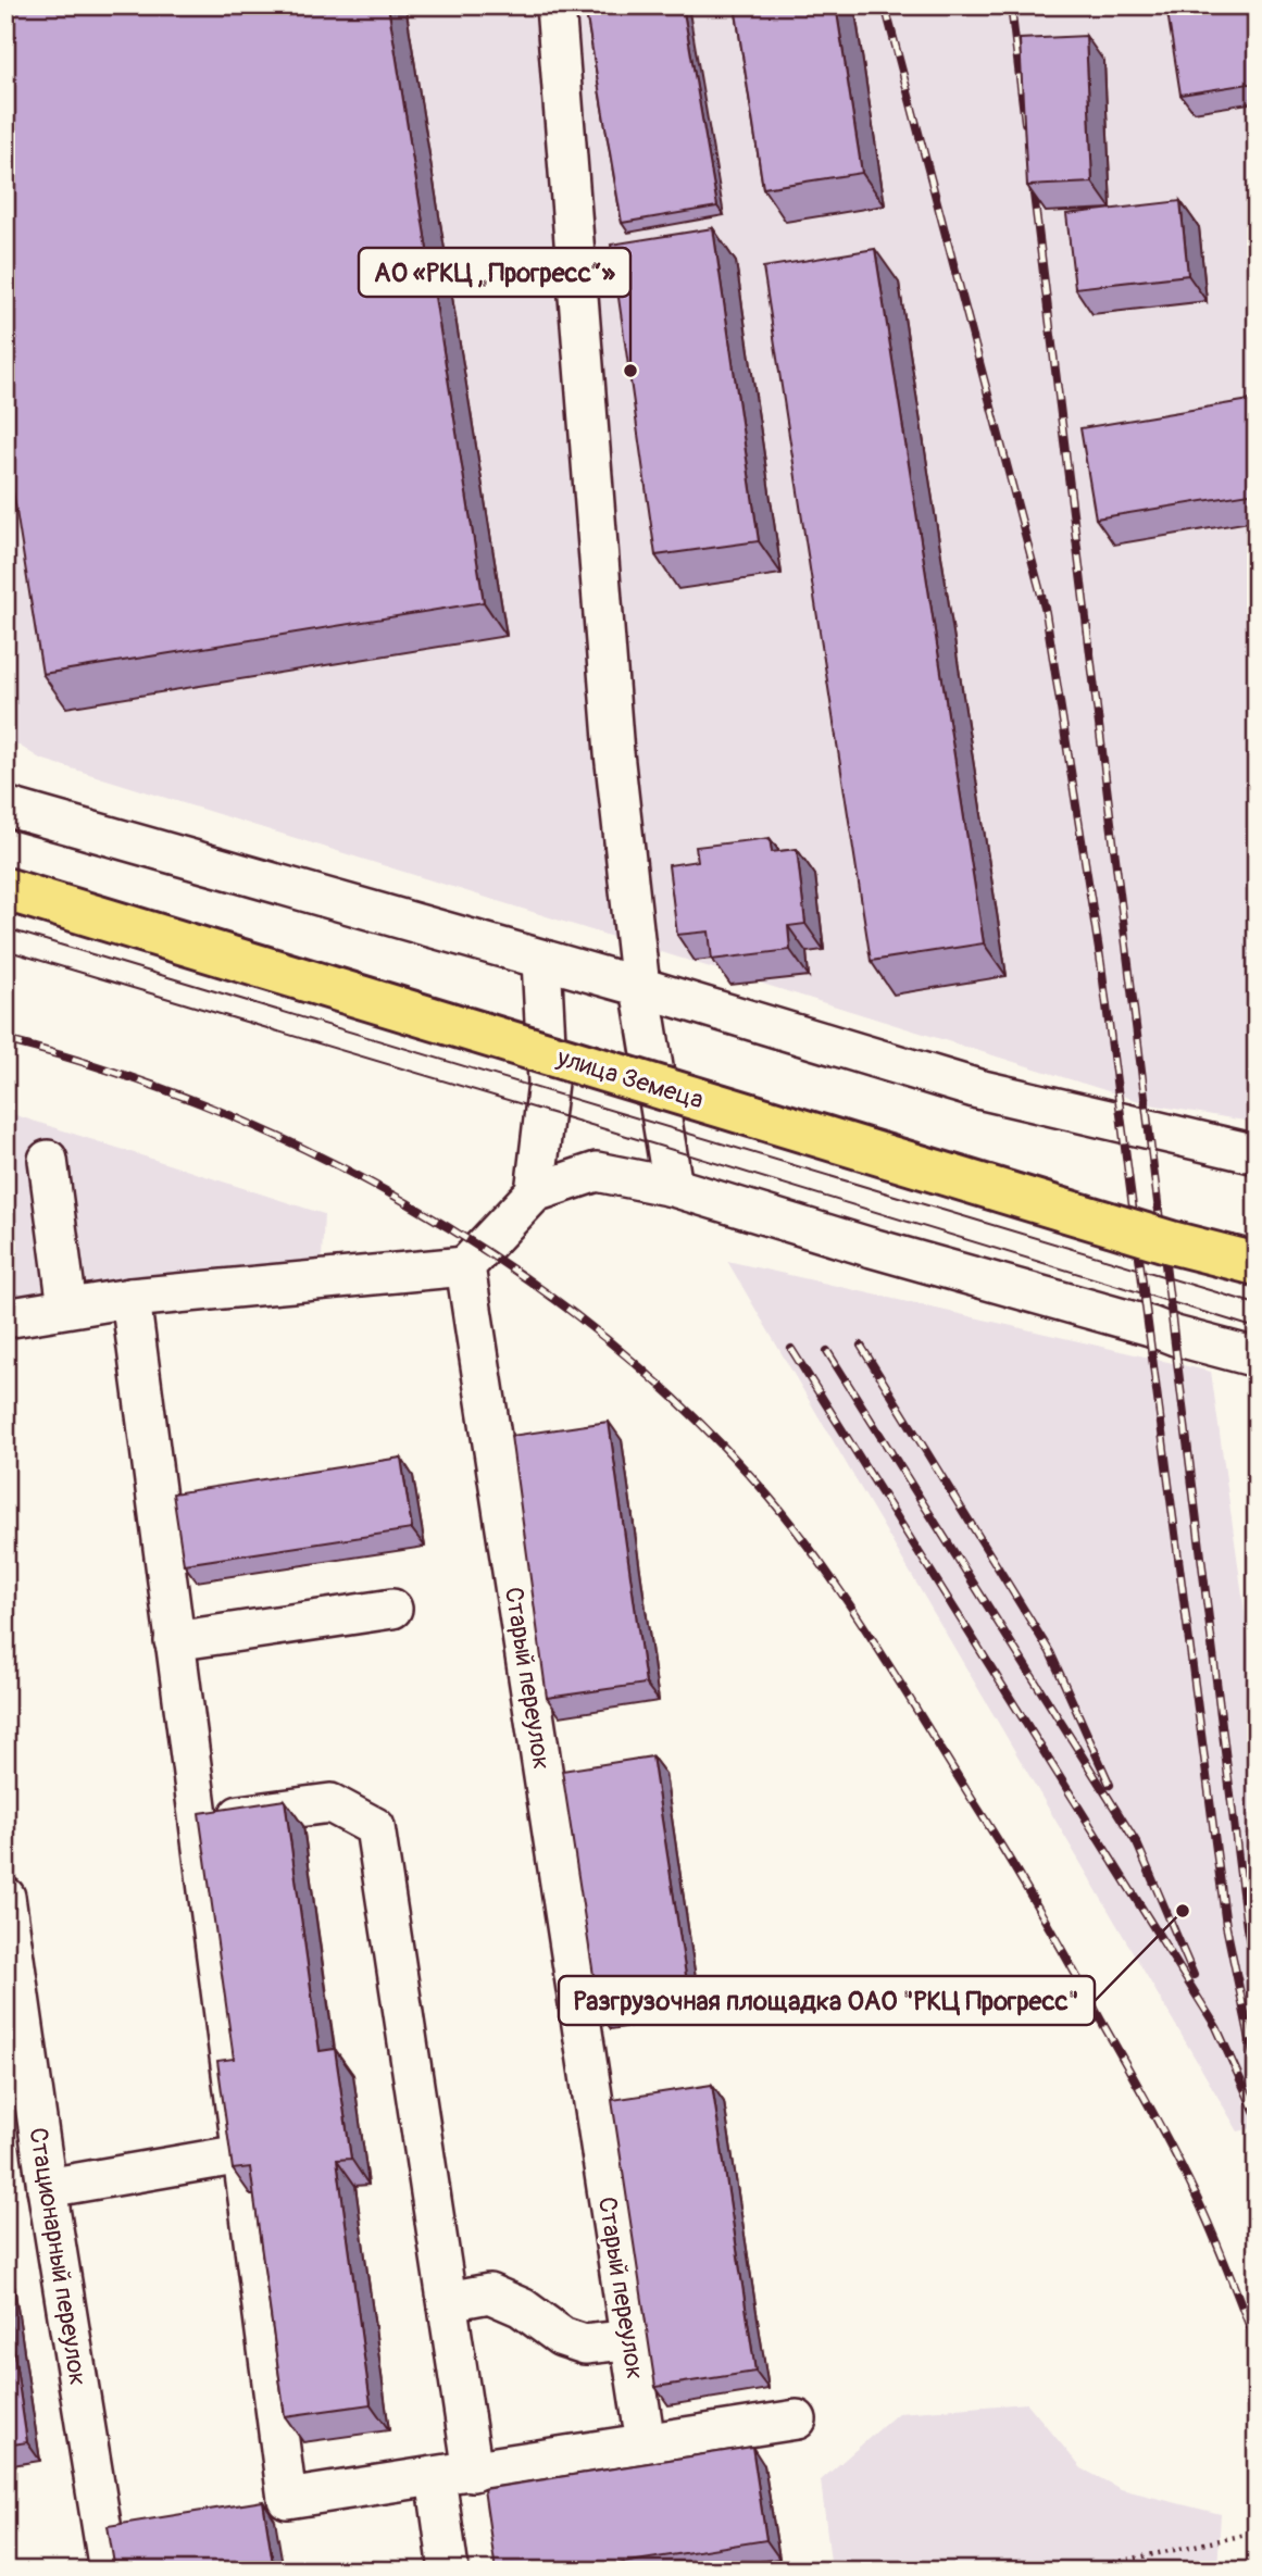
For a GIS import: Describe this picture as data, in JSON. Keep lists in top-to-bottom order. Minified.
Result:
{"streets":{"main road":["улица Земеца"],"street":["Старый переулок","Стационарный переулок"]},"places":["АО «РКЦ „Прогресс“»","Разгрузочная площадка ОАО \"РКЦ Прогресс\""]}
